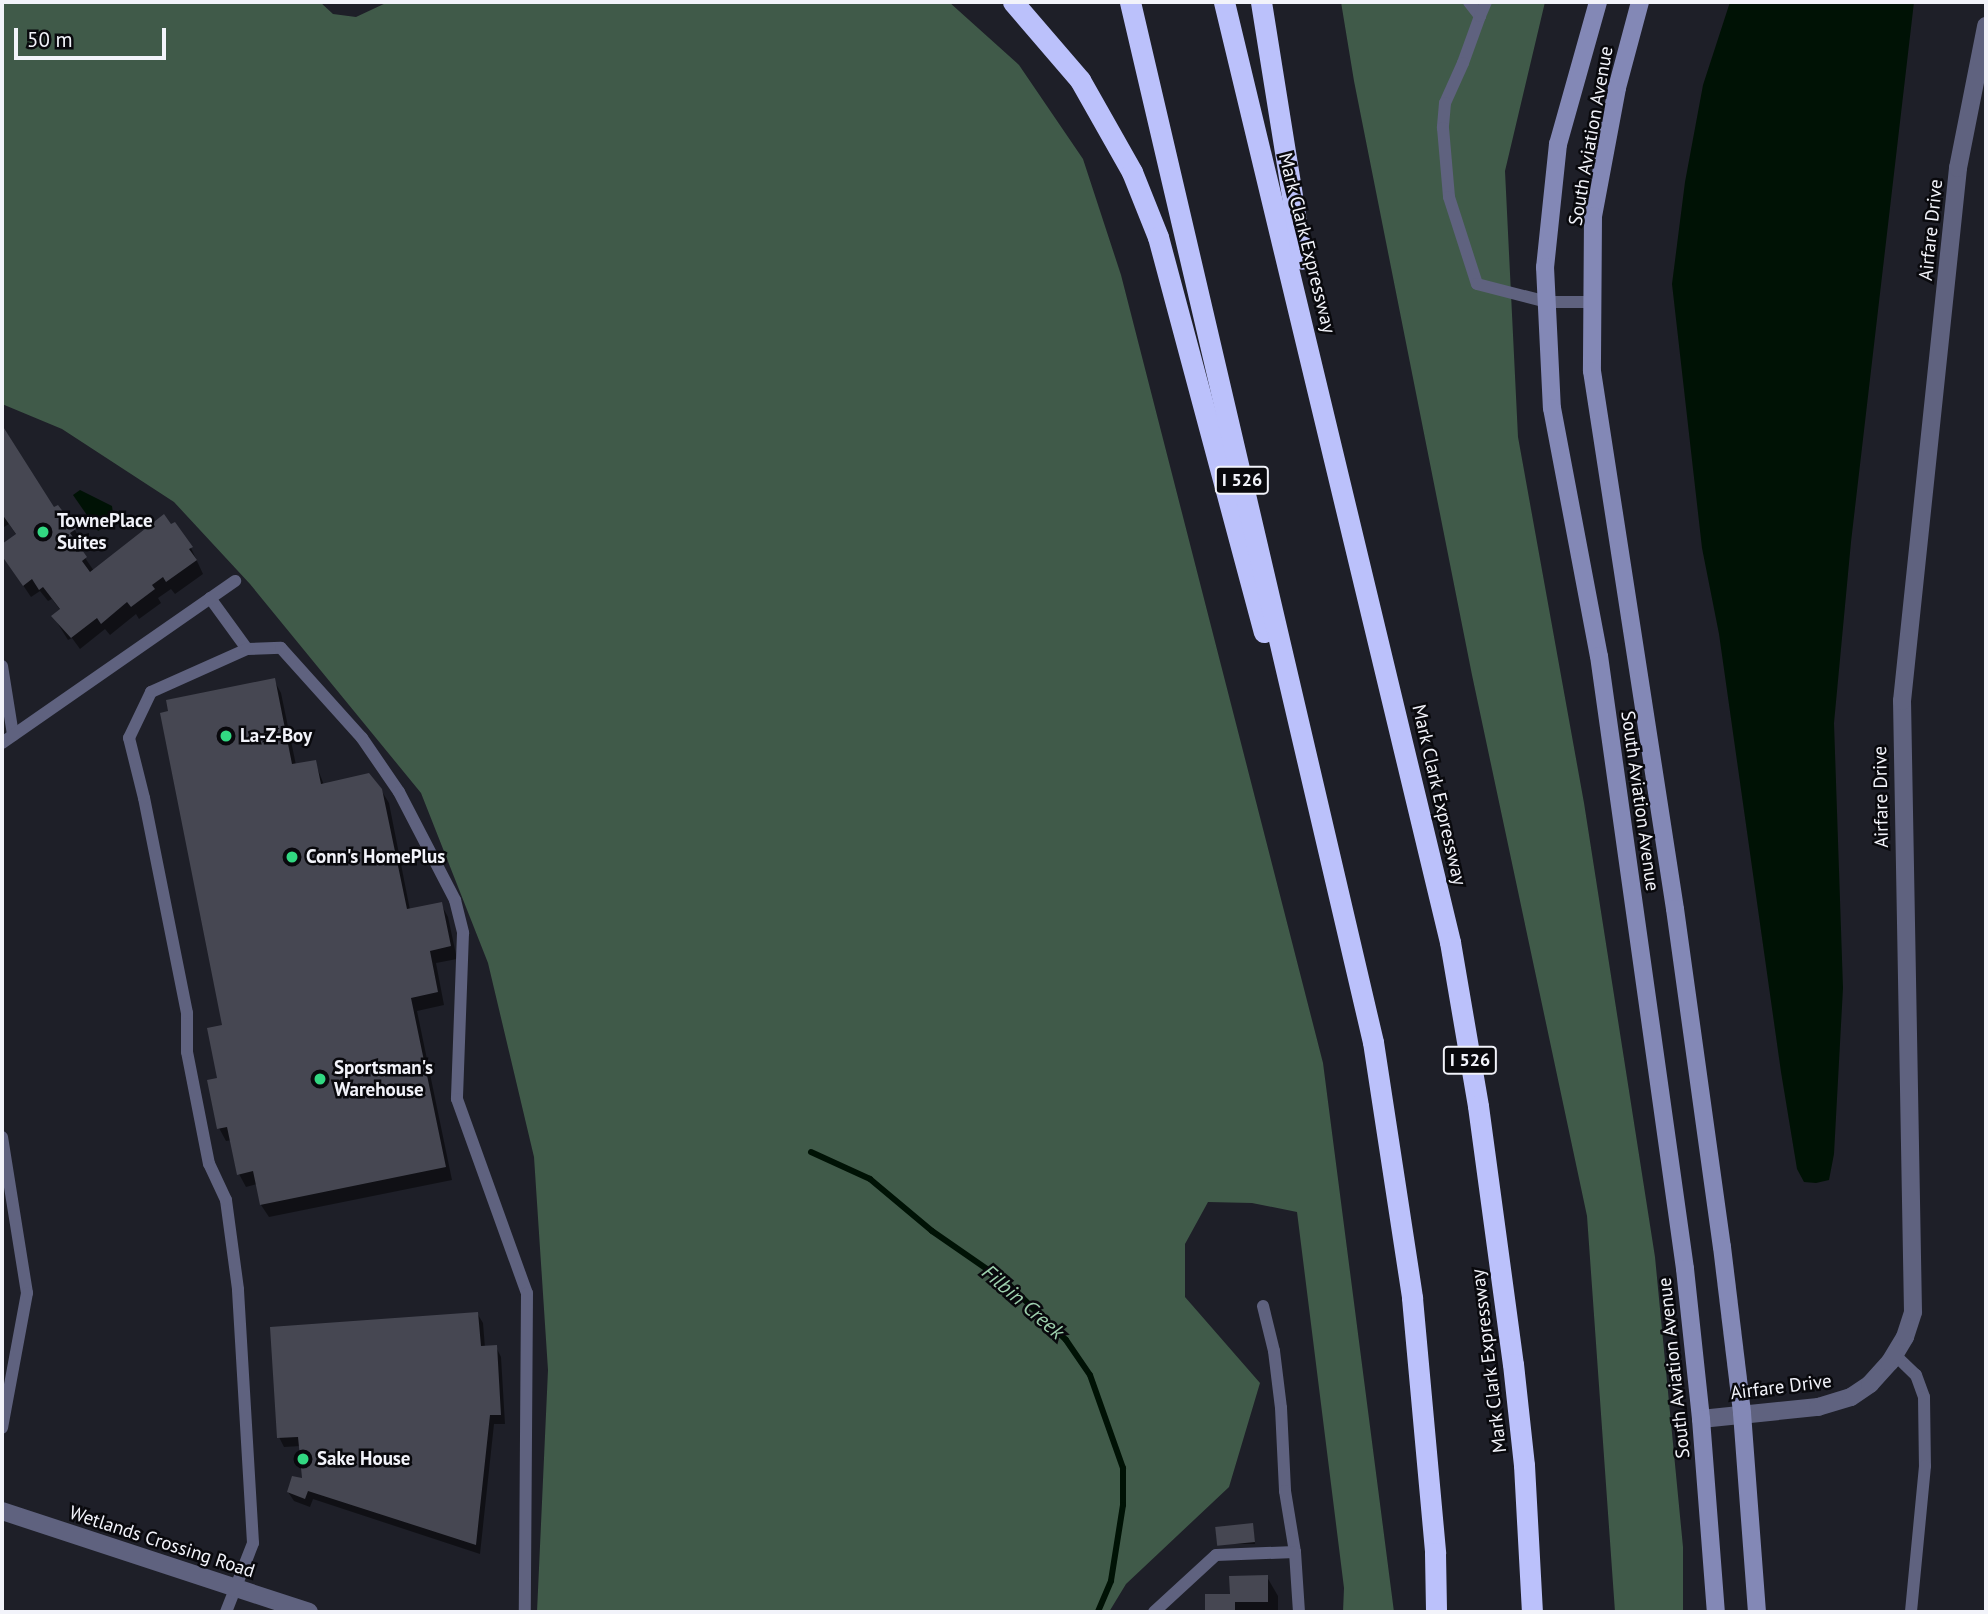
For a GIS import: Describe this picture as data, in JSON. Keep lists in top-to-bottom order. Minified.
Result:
{"streets":{"highway":["Mark Clark Expressway","I 526"],"street":["South Aviation Avenue","Airfare Drive","Wetlands Crossing Road"]},"crossings":[["South Aviation Avenue","Airfare Drive"]],"water":["Filbin Creek"],"places":["TownePlace Suites","La-Z-Boy","Conn's HomePlus","Sportsman's Warehouse","Sake House"],"scale_bar":"50 m"}
